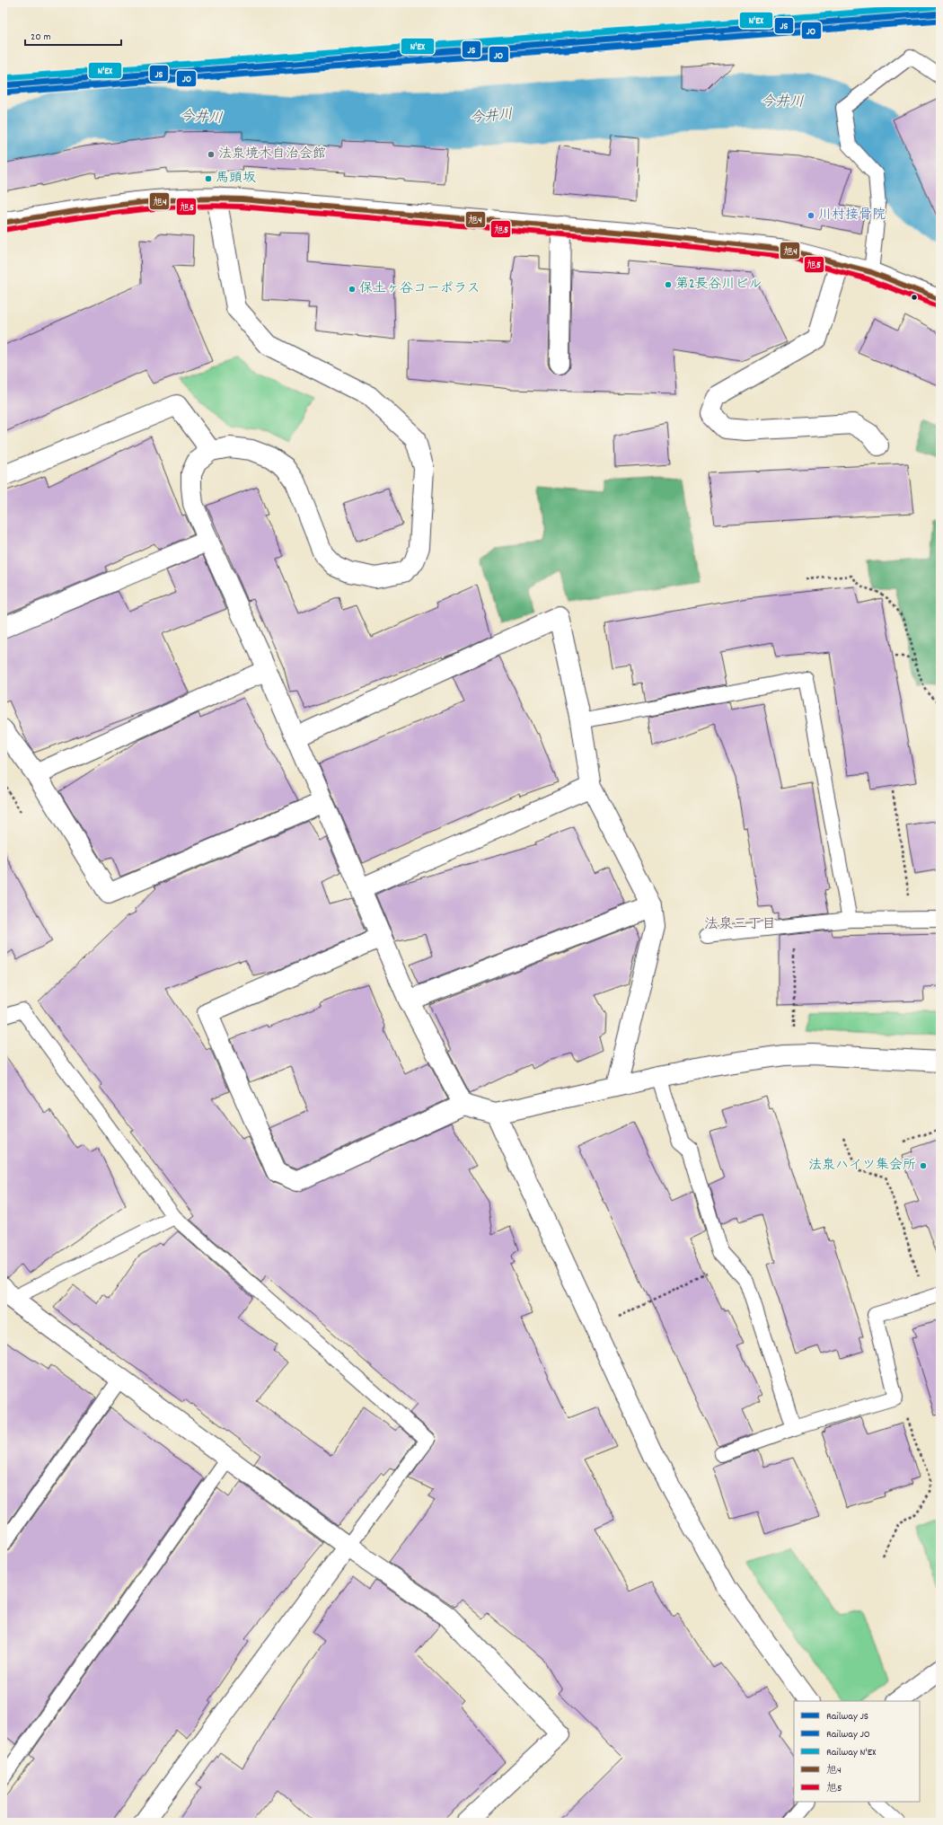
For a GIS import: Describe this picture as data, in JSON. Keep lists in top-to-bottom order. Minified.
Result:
{"districts":["法泉三丁目"],"water":["今井川"],"places":["法泉境木自治会館","馬頭坂","川村接骨院","第2長谷川ビル","保土ヶ谷コーポラス","法泉ハイツ集会所"],"lines":["rail line N'EX","rail line JS","rail line JO","transit line 旭4","transit line 旭5"],"legend":["Railway JS","Railway JO","Railway N'EX","旭4","旭5"],"scale_bar":"20 m"}
